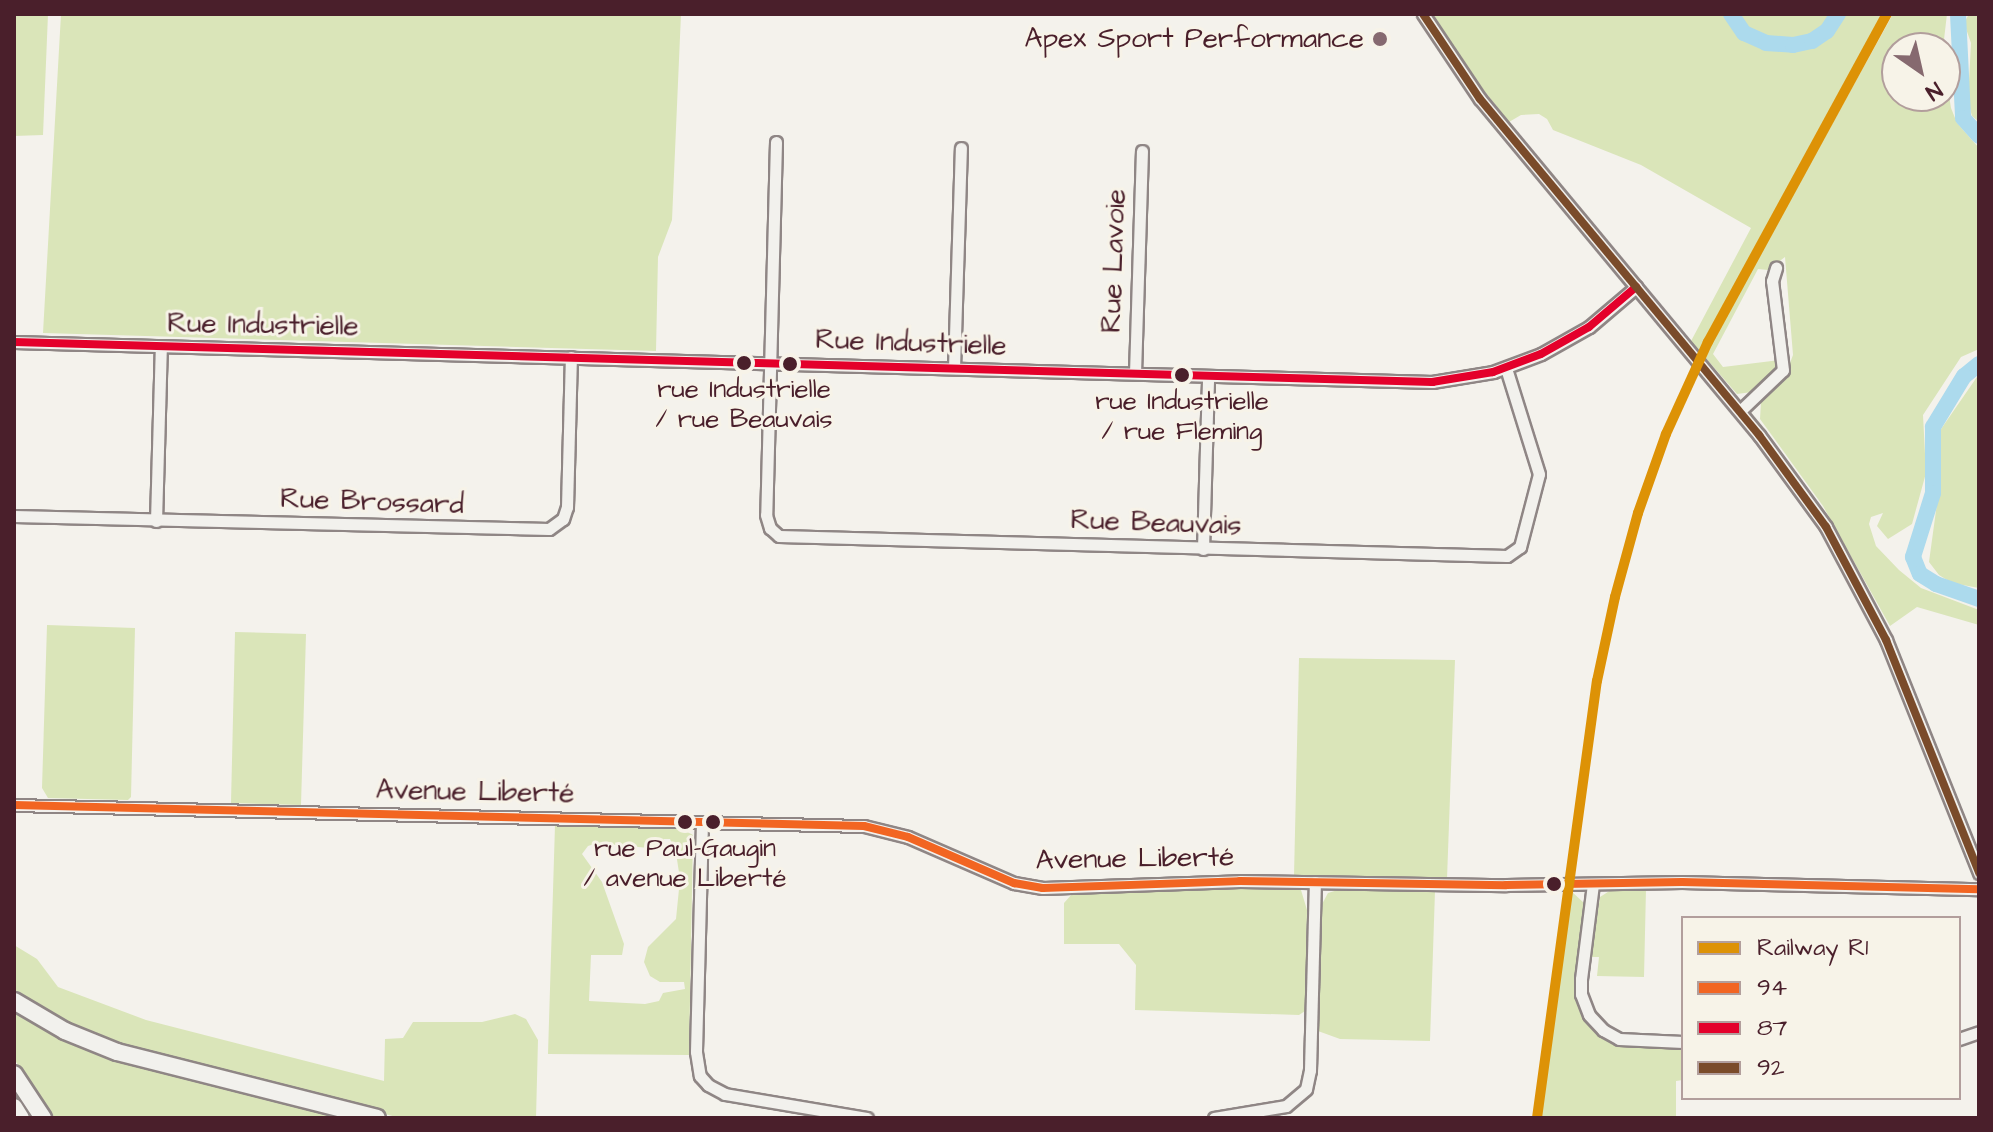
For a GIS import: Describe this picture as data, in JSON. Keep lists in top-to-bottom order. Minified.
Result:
{"streets":{"street":["Rue Lavoie","Rue Industrielle","Rue Brossard","Rue Beauvais","Avenue Liberté"]},"crossings":[["Rue Lavoie","Rue Industrielle"],["Rue Industrielle","Rue Brossard"],["Rue Industrielle","Rue Beauvais"]],"places":["Apex Sport Performance","rue Industrielle / rue Beauvais","rue Industrielle / rue Fleming","rue Paul-Gaugin / avenue Liberté"],"lines":["rail line R1","transit line 92","transit line 87","transit line 94"],"legend":["Railway R1","94","87","92"],"north":"bottom right"}
